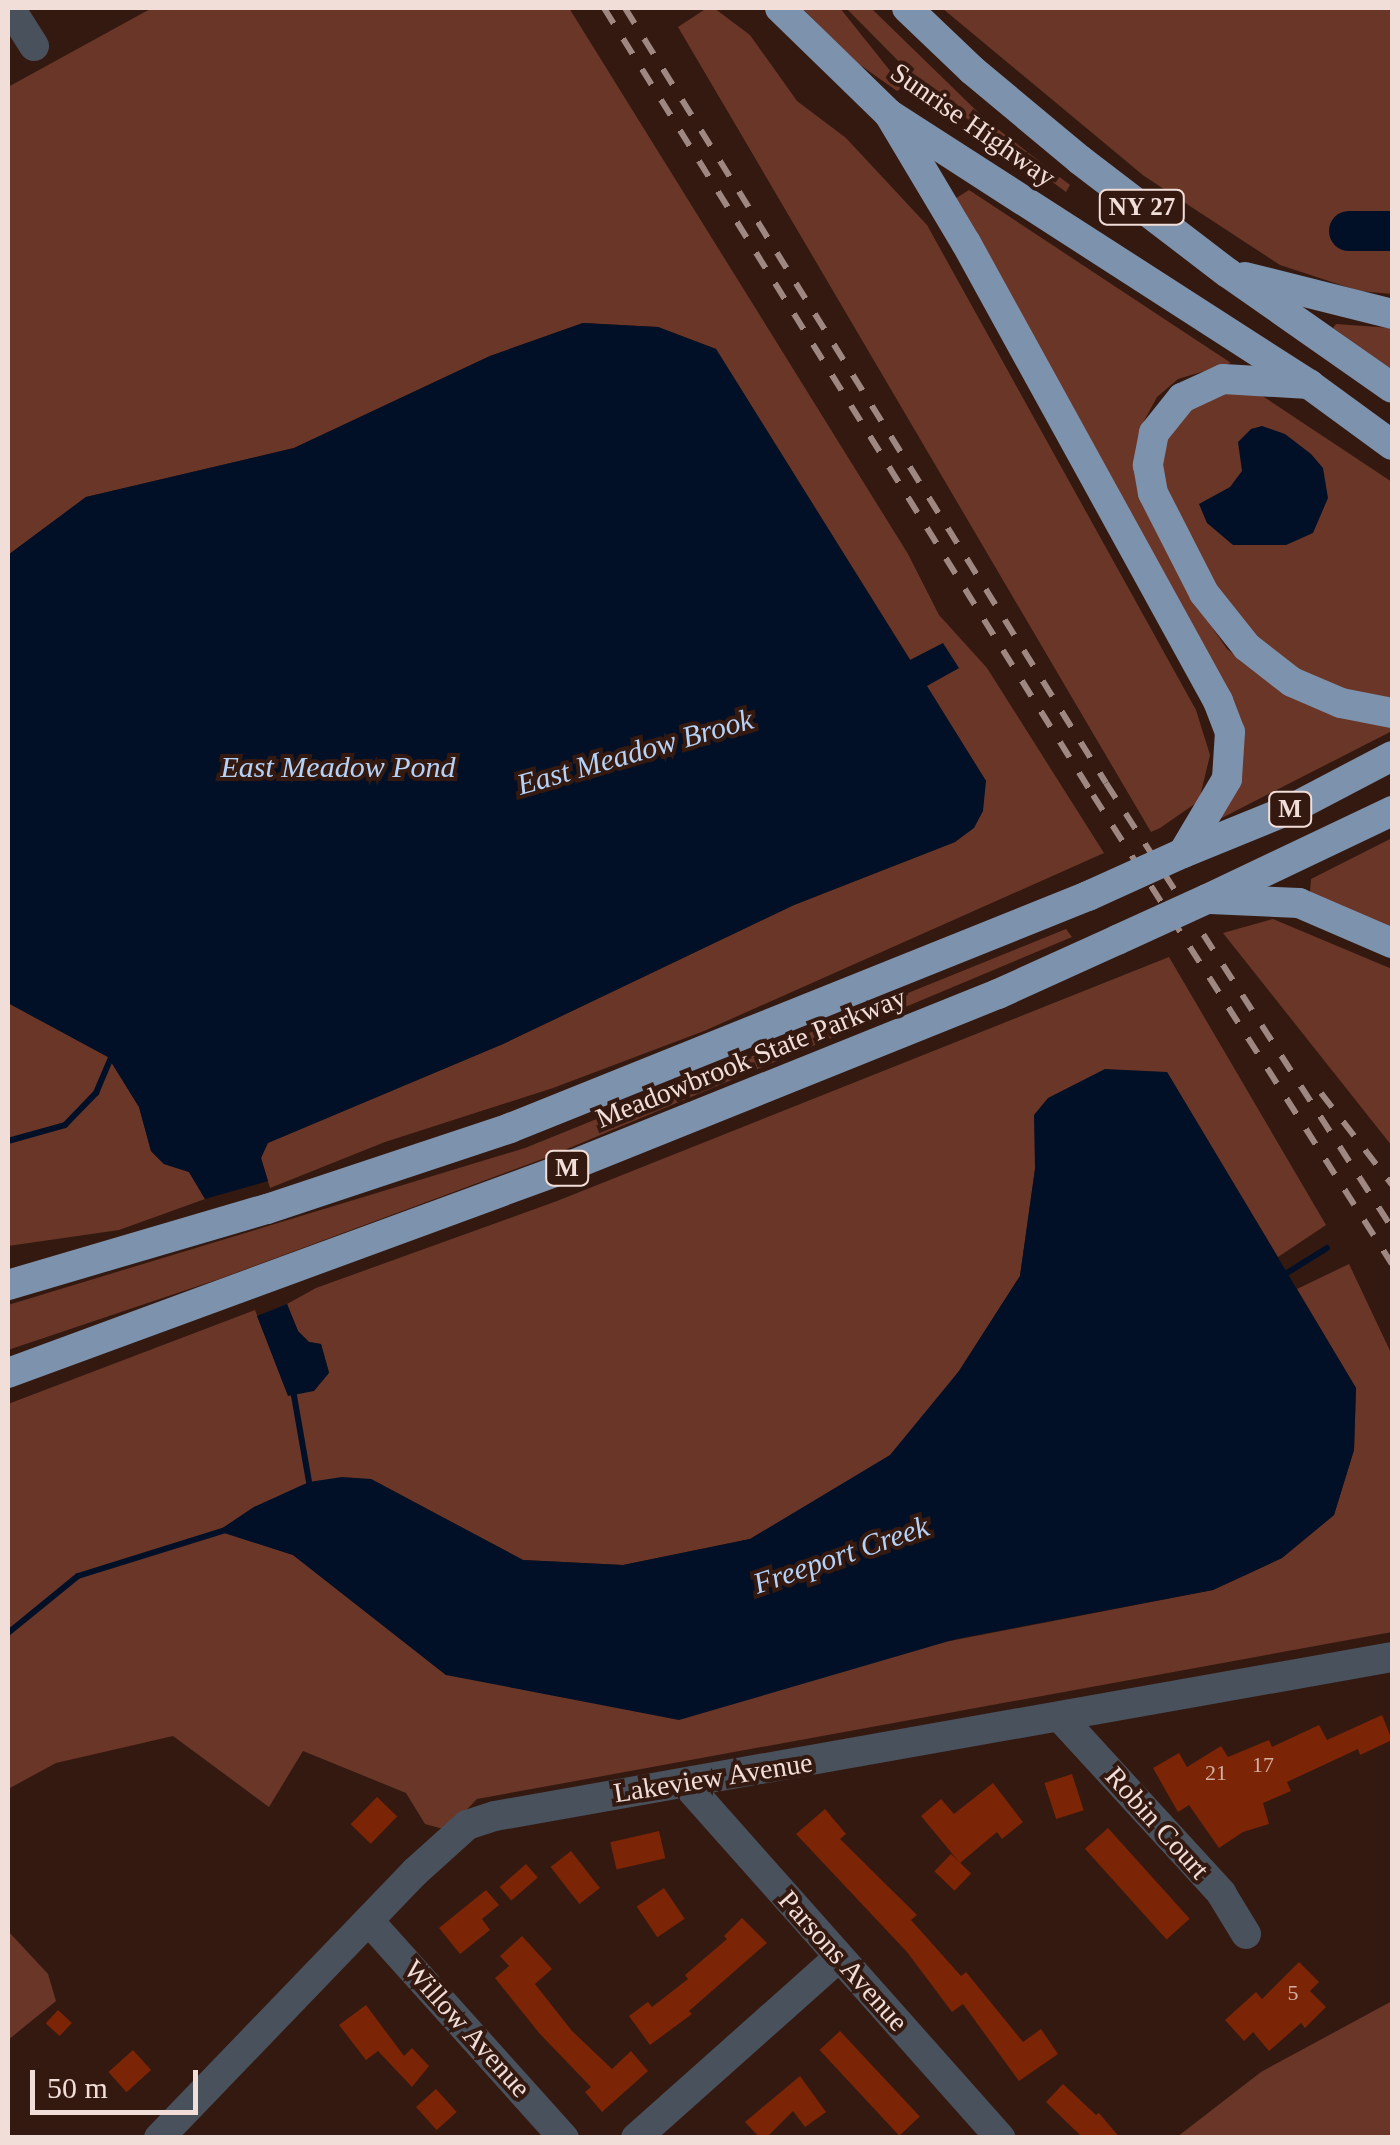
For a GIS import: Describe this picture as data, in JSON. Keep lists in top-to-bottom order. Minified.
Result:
{"streets":{"highway":["Sunrise Highway","NY 27","M","Meadowbrook State Parkway"],"street":["Lakeview Avenue","Robin Court","Parsons Avenue","Willow Avenue"]},"crossings":[["Lakeview Avenue","Robin Court"],["Lakeview Avenue","Parsons Avenue"],["Lakeview Avenue","Willow Avenue"]],"water":["East Meadow Brook","East Meadow Pond","Freeport Creek"],"house_numbers":["17","21","5"],"scale_bar":"50 m"}
